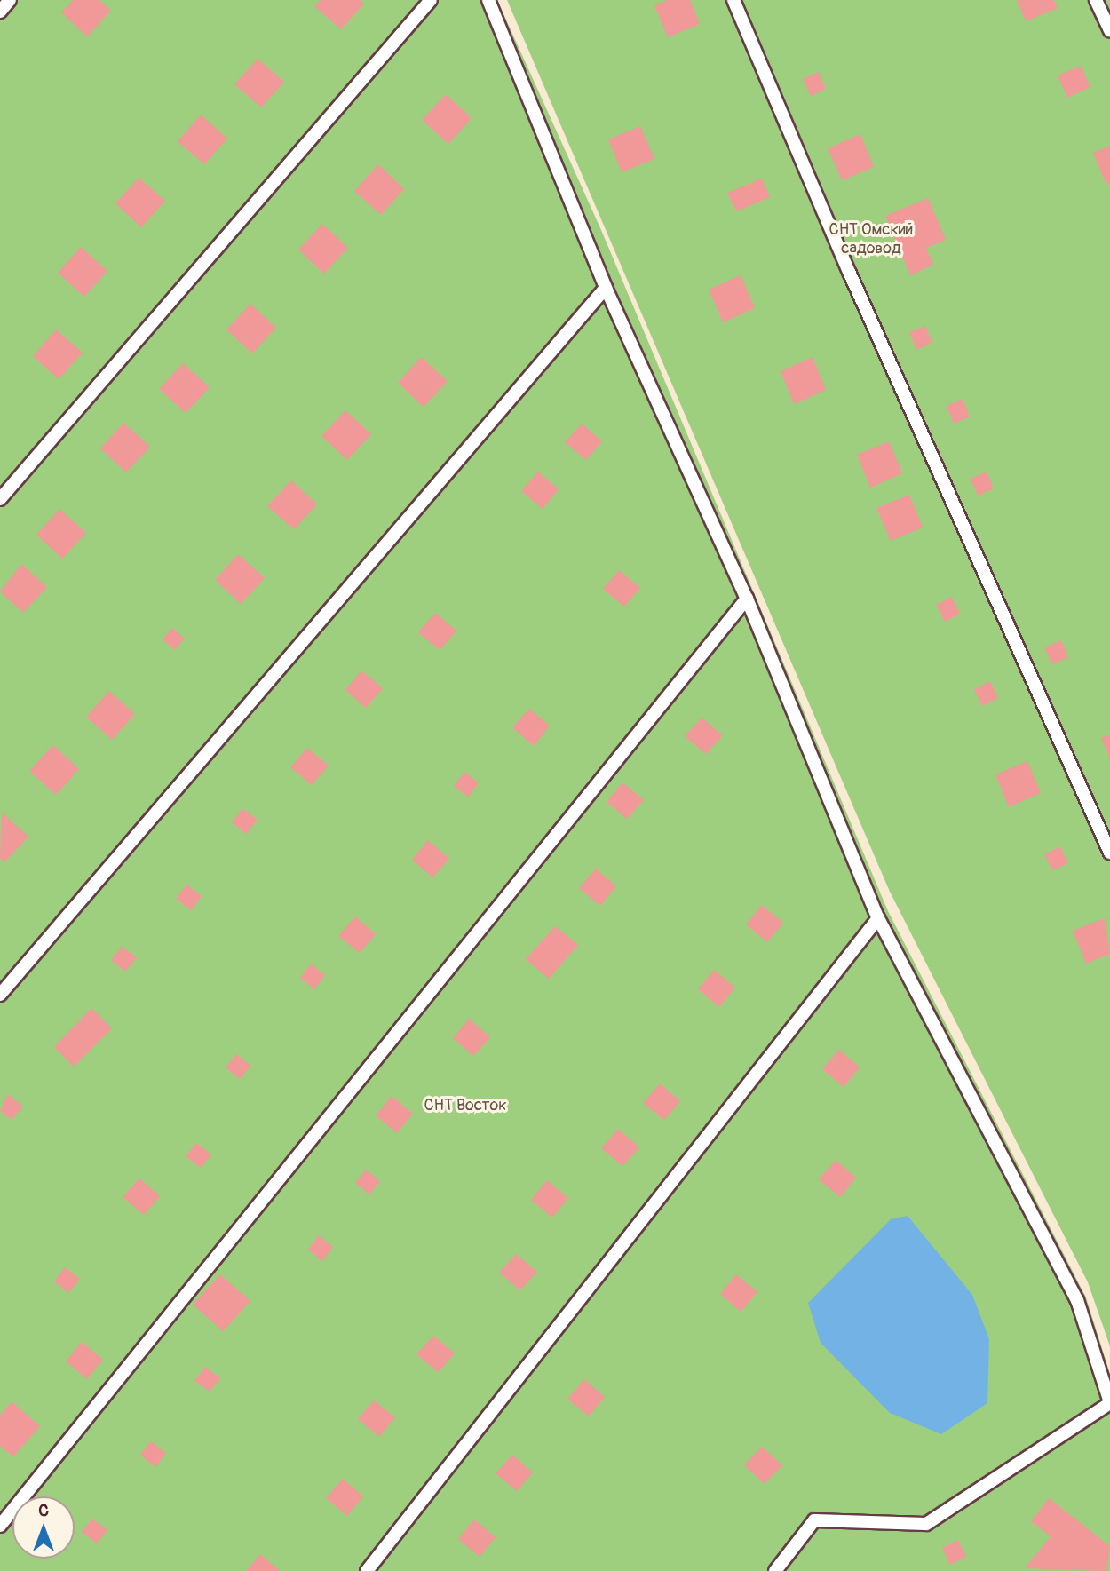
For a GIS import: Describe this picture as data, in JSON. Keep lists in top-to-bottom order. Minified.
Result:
{"parks":["СНТ Омский садовод","СНТ Восток"],"north":"top"}
